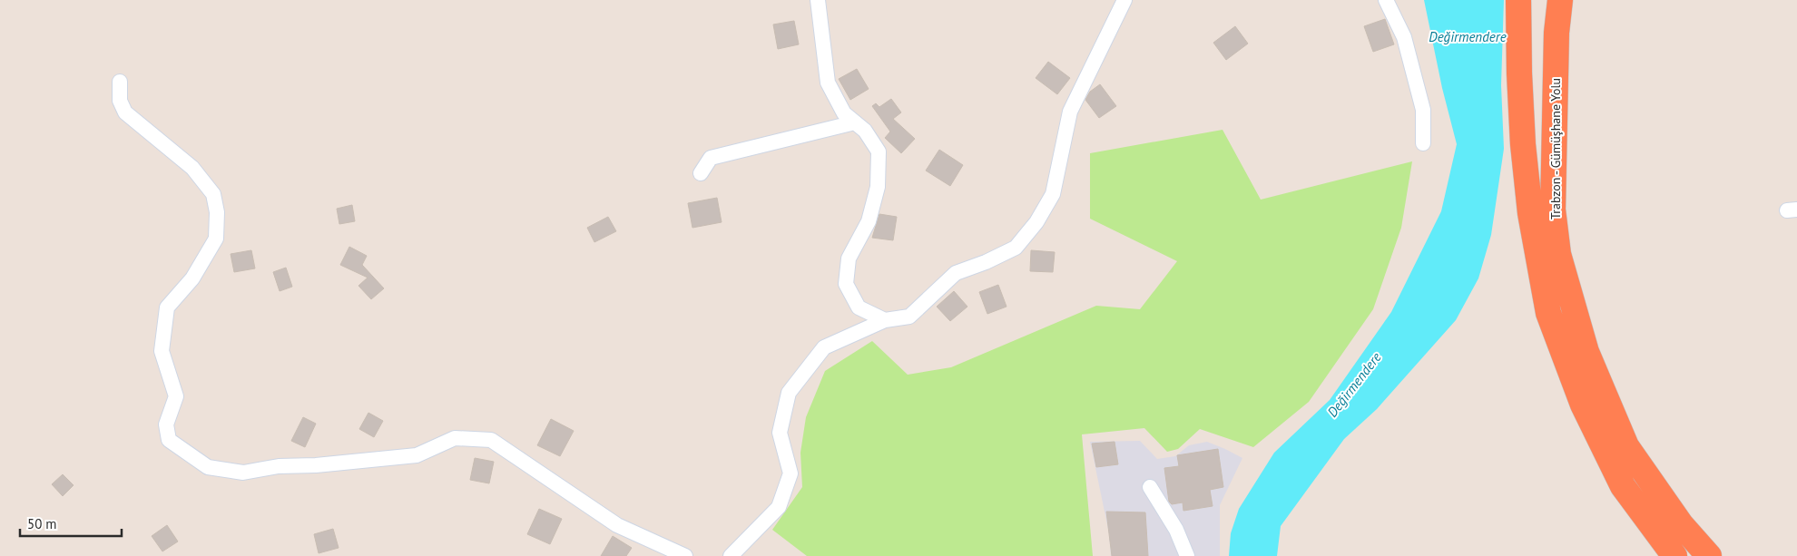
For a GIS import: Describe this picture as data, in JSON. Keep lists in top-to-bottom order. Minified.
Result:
{"streets":{"highway":["Trabzon - Gümüşhane Yolu"]},"water":["Değirmendere"],"scale_bar":"50 m"}
